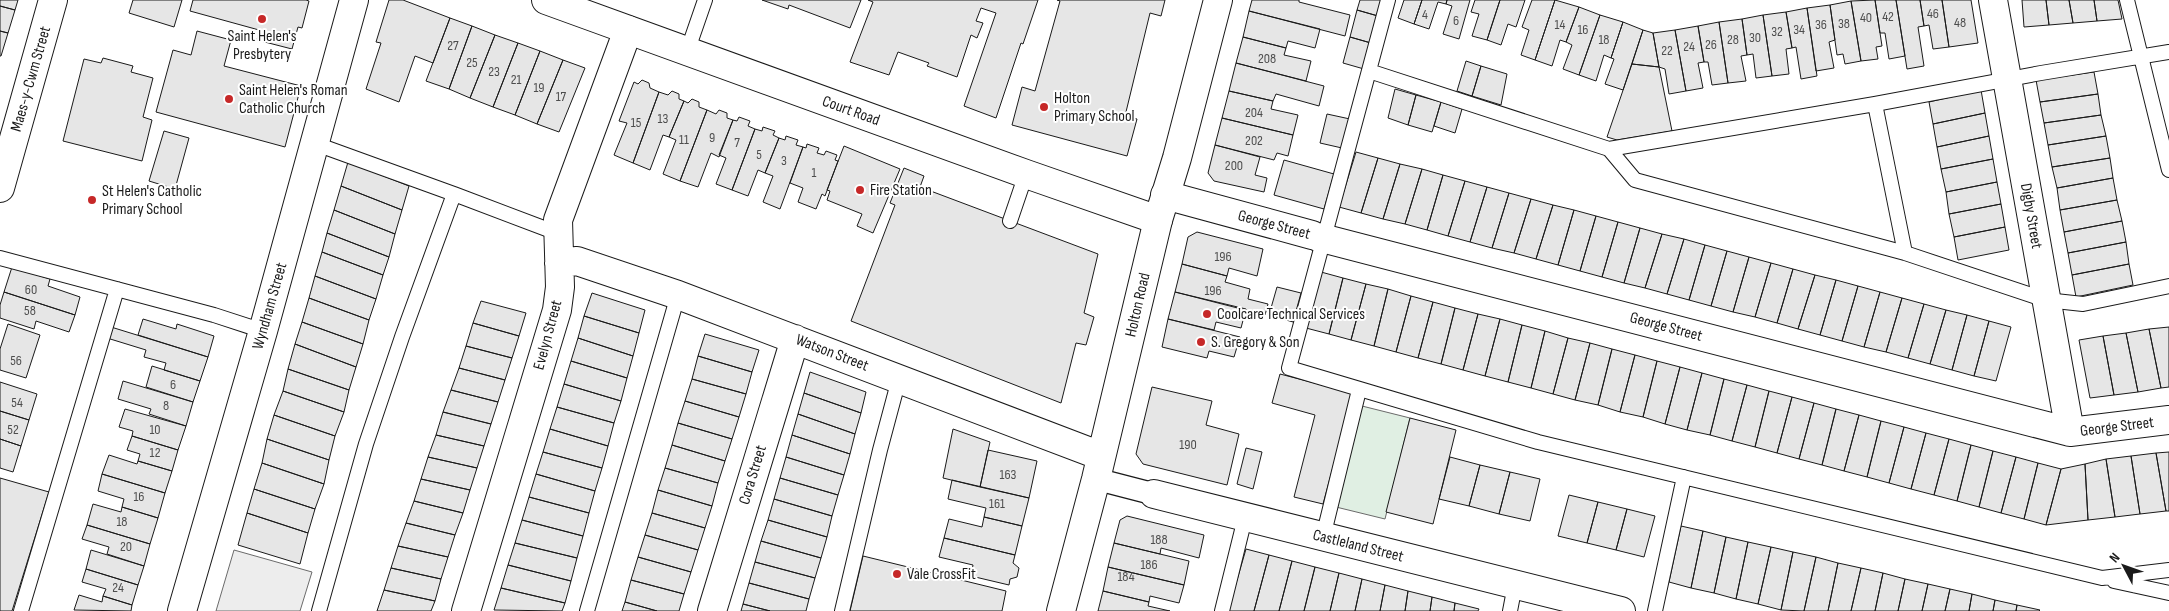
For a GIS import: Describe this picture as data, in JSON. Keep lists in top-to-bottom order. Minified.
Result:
{"streets":{"street":["Maes-y-Cwm Street","Court Road","Digby Street","George Street","Holton Road","Wyndham Street","Evelyn Street","Watson Street","Cora Street","Castleland Street"]},"crossings":[["Court Road","George Street"],["Court Road","Holton Road"],["Court Road","Evelyn Street"],["Digby Street","George Street"],["George Street","Holton Road"],["Holton Road","Watson Street"],["Holton Road","Castleland Street"],["Evelyn Street","Watson Street"],["Watson Street","Cora Street"],["Watson Street","Castleland Street"]],"places":["Saint Helen's Presbytery","Saint Helen's Roman Catholic Church","Holton Primary School","Fire Station","St Helen's Catholic Primary School","Coolcare Technical Services","S. Gregory & Son","Vale CrossFit"],"house_numbers":["46","4","42","40","6","48","38","14","36","16","34","32","30","18","28","26","27","24","22","208","25","23","21","19","17","204","13","15","9","11","202","7","5","3","200","1","196","60","196","58","56","6","54","8","52","10","190","12","163","16","161","18","188","20","186","184","24"],"north":"top left"}
